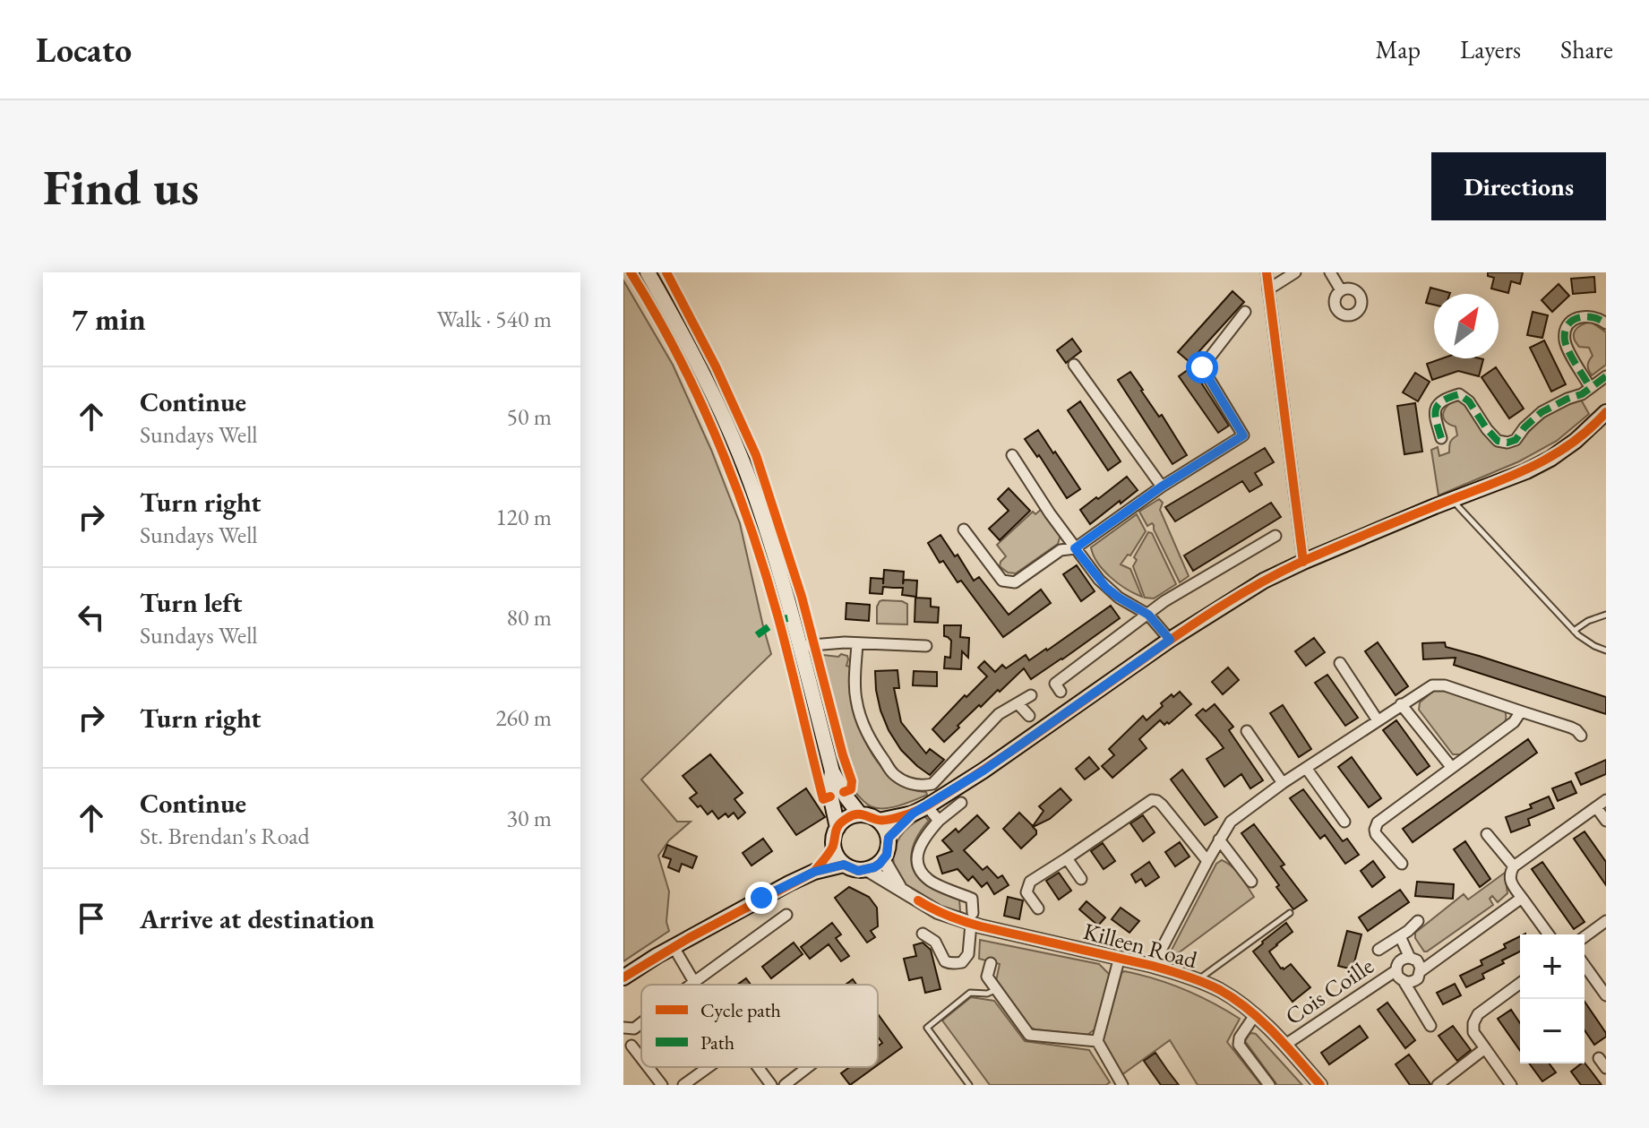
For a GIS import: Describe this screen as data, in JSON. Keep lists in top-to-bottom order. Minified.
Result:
{"streets":{"street":["Killeen Road","Cois Coille"]},"crossings":[["Killeen Road","Cois Coille"]],"legend":["Cycle path","Path"],"north":"top right","page":{"header":"Locato","nav":["Map","Layers","Share"],"buttons":"Directions","title":"Find us","heading":["7 min","Walk · 540 m"],"list":[["Continue","Sundays Well","50 m"],["Turn right","Sundays Well","120 m"],["Turn left","Sundays Well","80 m"],["Turn right","260 m"],["Continue","St. Brendan's Road","30 m"],"Arrive at destination"],"map_buttons":["+","−"]}}
